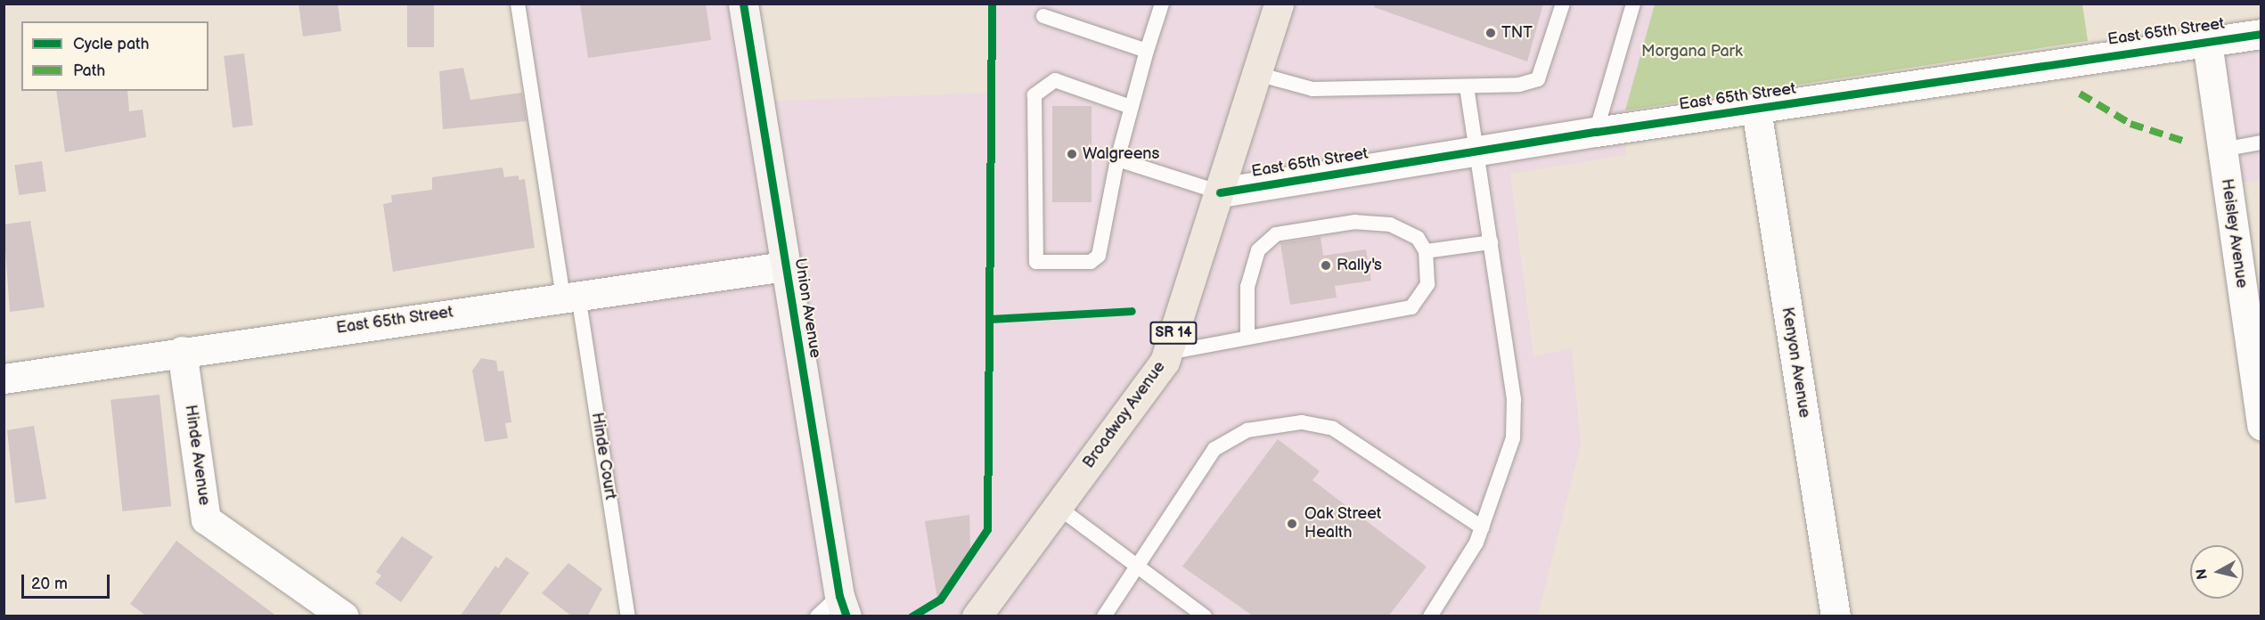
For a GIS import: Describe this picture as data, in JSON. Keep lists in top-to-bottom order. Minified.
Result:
{"streets":{"main road":["Union Avenue","SR 14","Broadway Avenue"],"street":["East 65th Street","Heisley Avenue","Kenyon Avenue","Hinde Avenue"],"lane":["Hinde Court"]},"crossings":[["East 65th Street","Heisley Avenue"],["East 65th Street","Union Avenue"],["East 65th Street","Kenyon Avenue"],["East 65th Street","Broadway Avenue"],["East 65th Street","Hinde Avenue"],["East 65th Street","Hinde Court"]],"parks":["Morgana Park"],"places":["TNT","Walgreens","Rally's","Oak Street Health"],"legend":["Cycle path","Path"],"scale_bar":"20 m","north":"left"}
